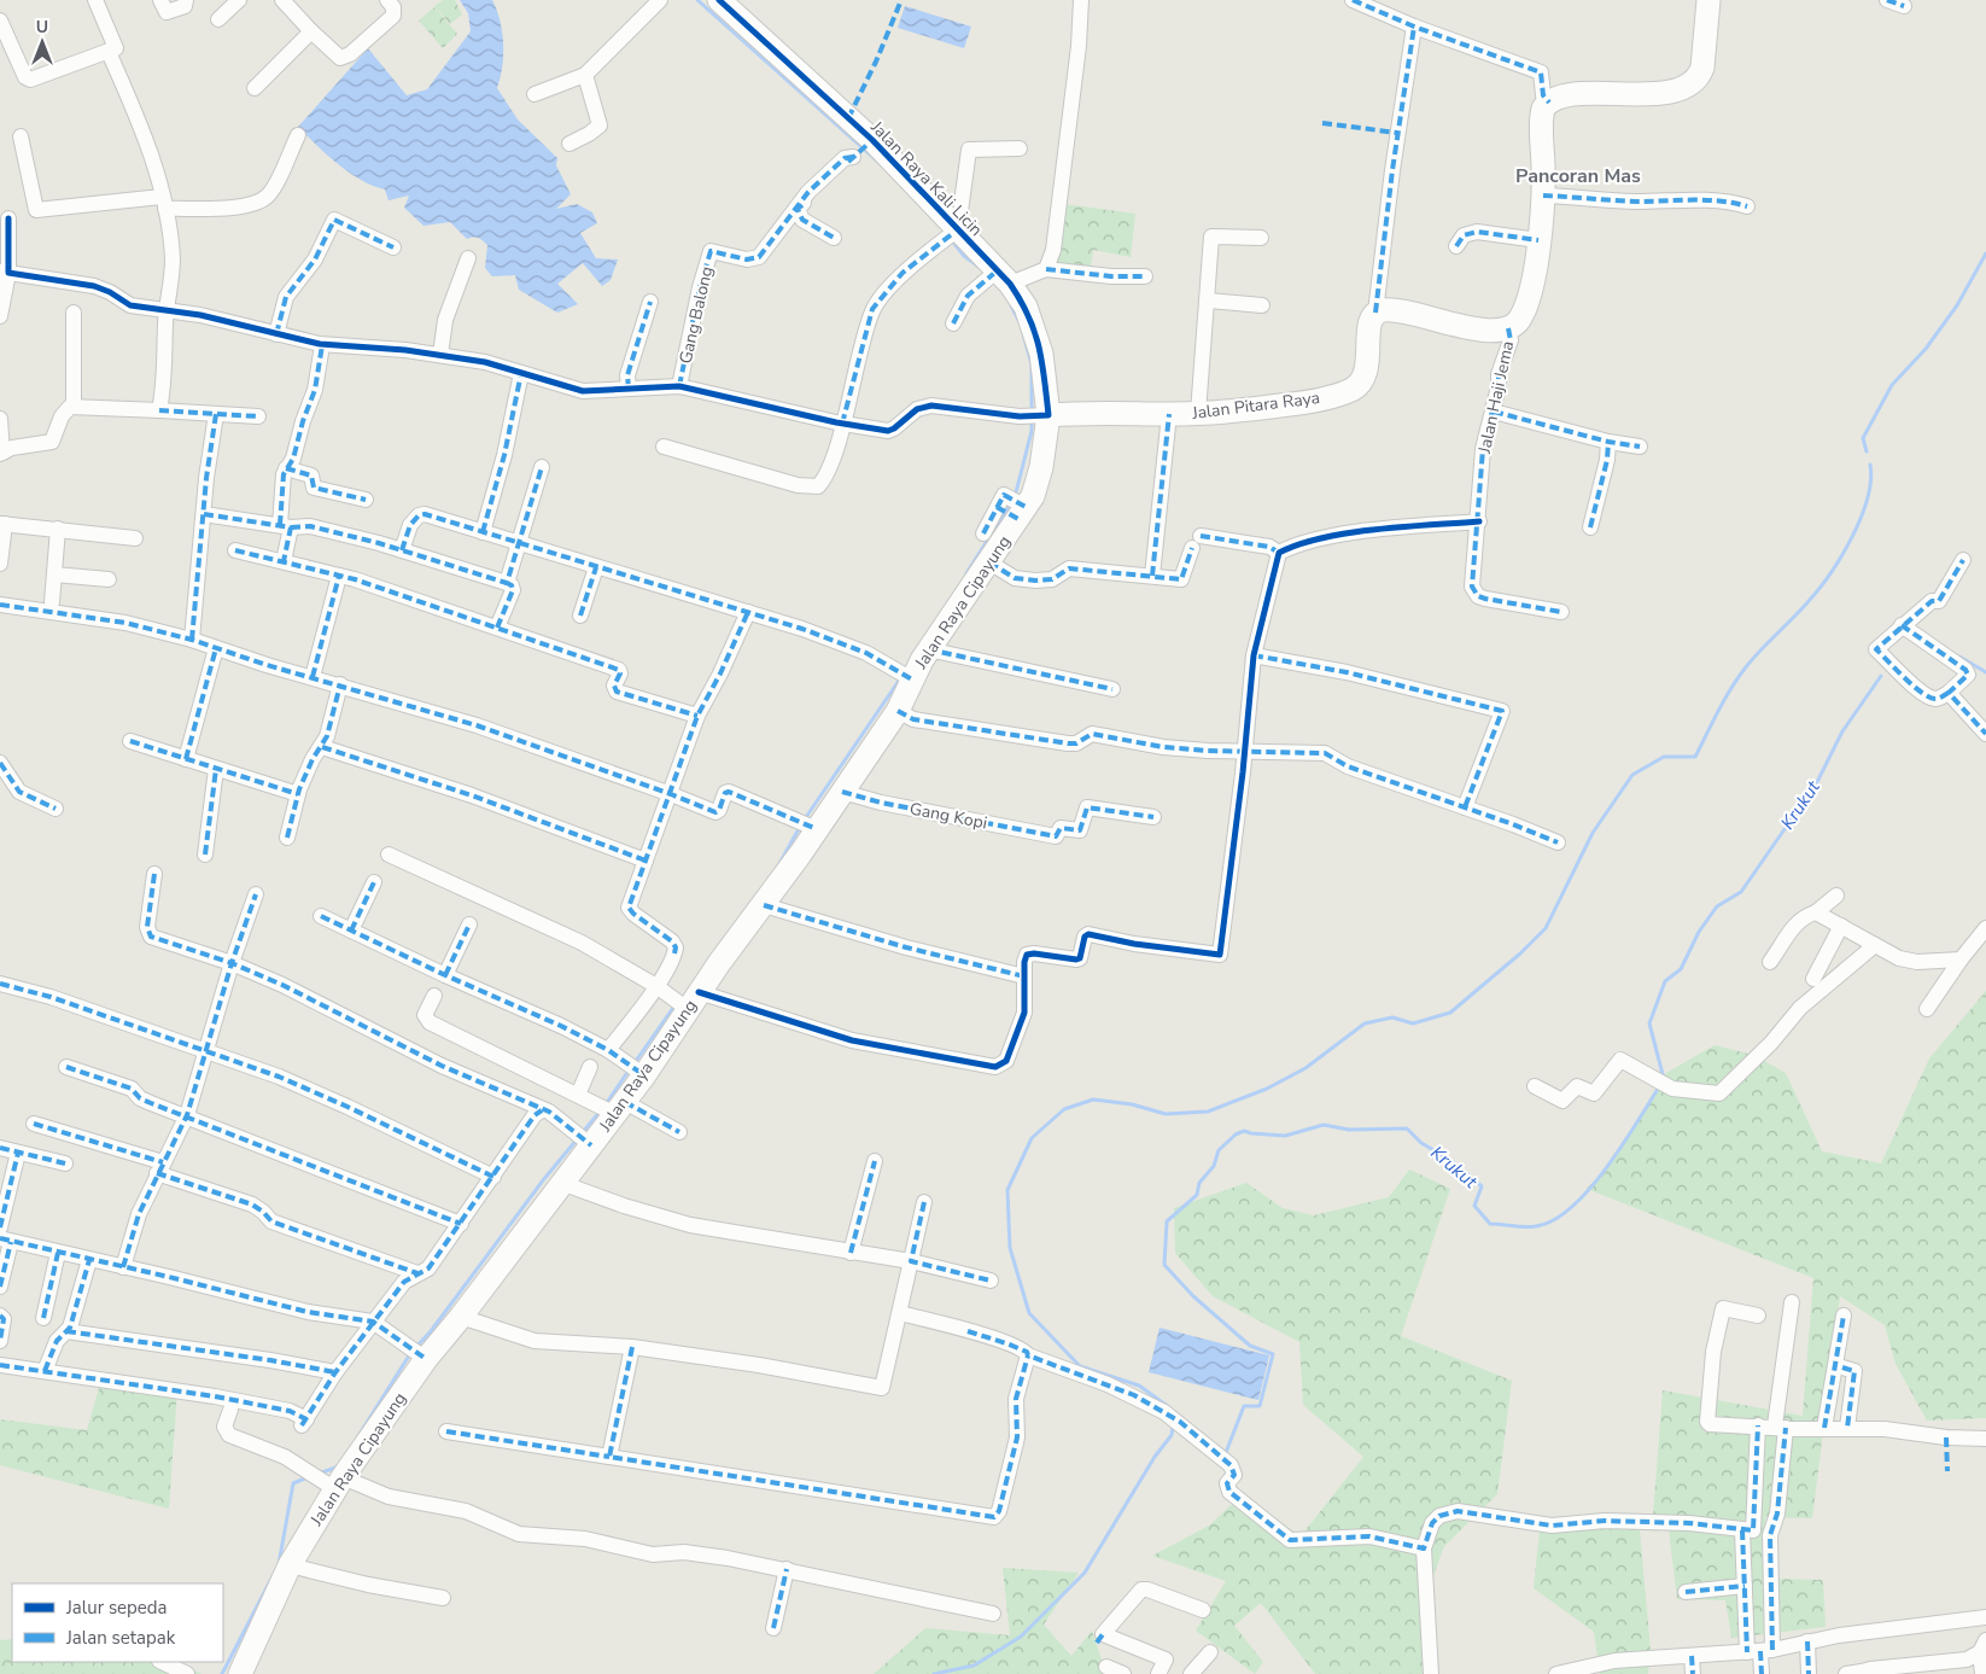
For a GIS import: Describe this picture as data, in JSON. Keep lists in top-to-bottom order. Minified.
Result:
{"streets":{"main road":["Jalan Raya Kali Licin","Jalan Pitara Raya","Jalan Raya Cipayung"],"street":["Gang Balong","Jalan Haji Jema","Gang Kopi"]},"crossings":[["Jalan Raya Kali Licin","Gang Balong"],["Jalan Raya Kali Licin","Jalan Pitara Raya"],["Jalan Raya Kali Licin","Jalan Raya Cipayung"],["Jalan Pitara Raya","Jalan Raya Cipayung"],["Jalan Raya Cipayung","Gang Kopi"]],"districts":["Pancoran Mas"],"water":["Krukut"],"legend":["Jalur sepeda","Jalan setapak"],"north":"top"}
